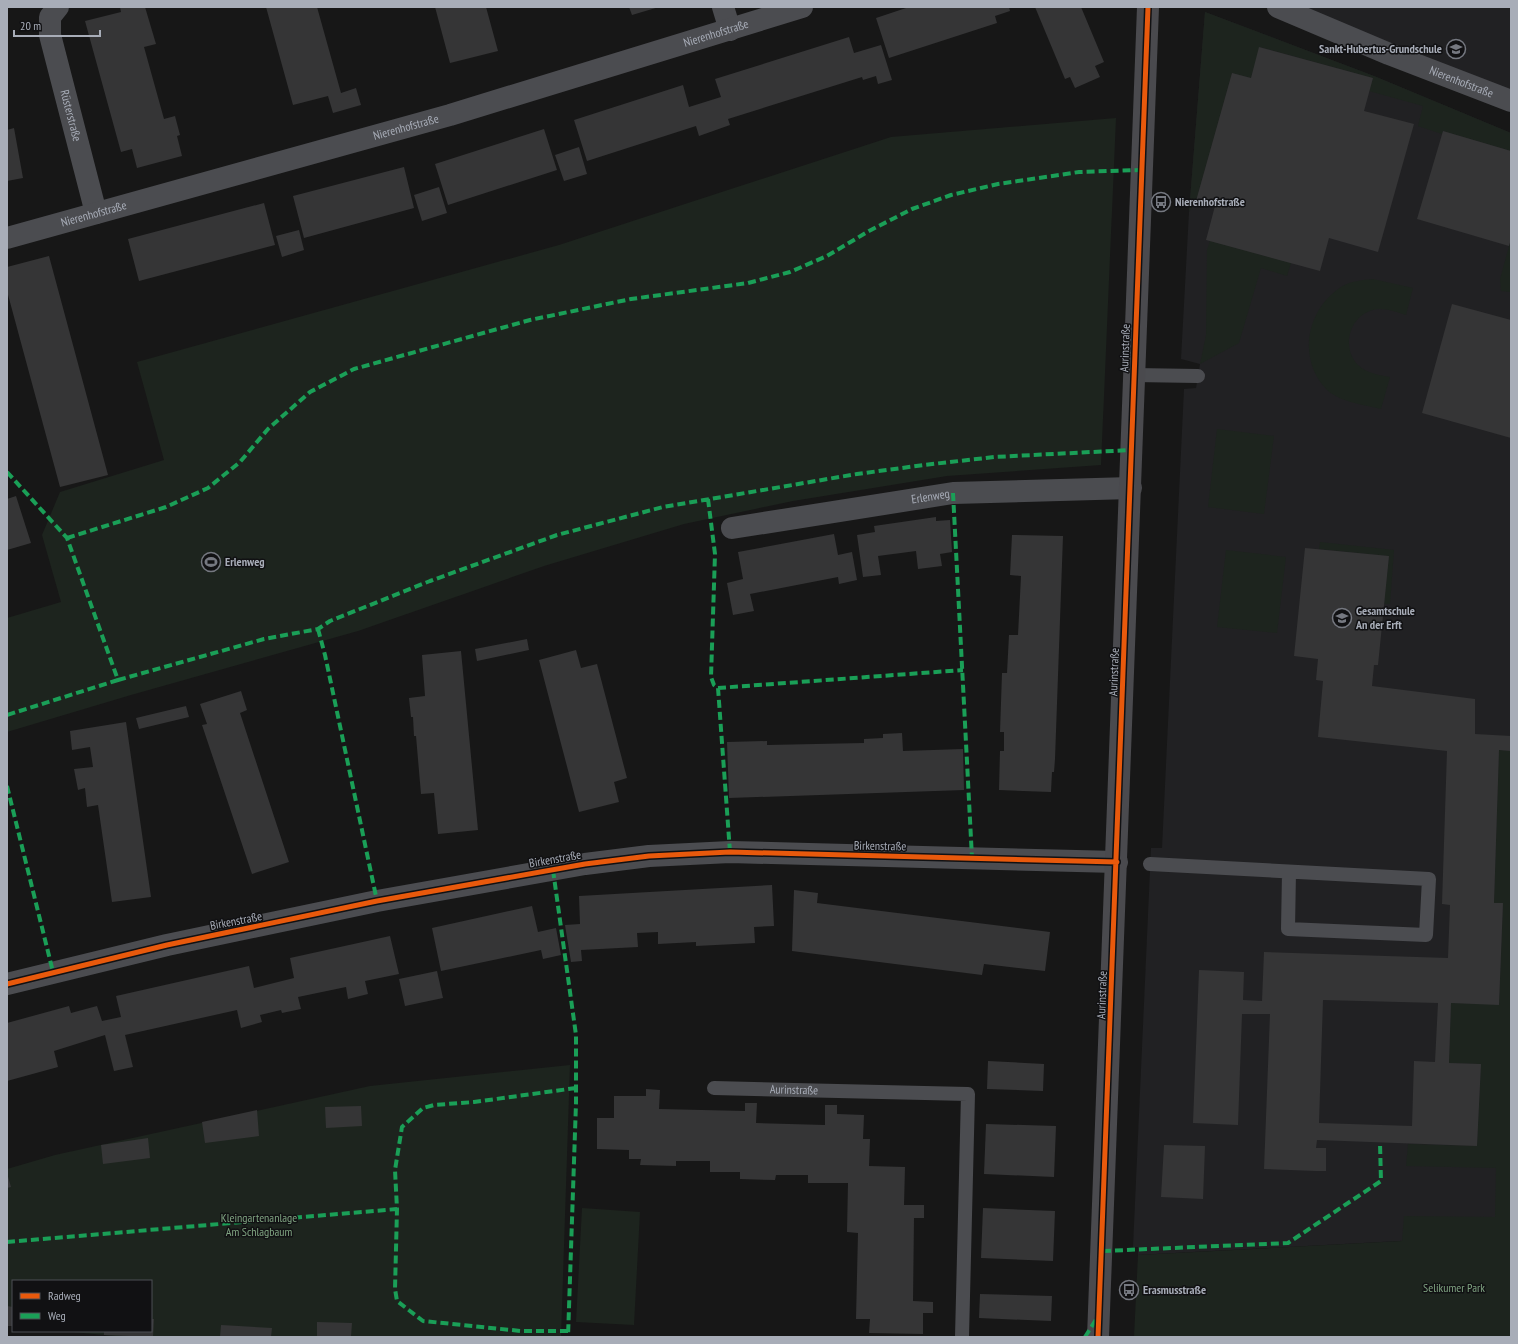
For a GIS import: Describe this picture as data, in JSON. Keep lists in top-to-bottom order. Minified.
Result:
{"streets":{"main road":["Aurinstraße"],"street":["Nierenhofstraße","Rüsterstraße","Erlenweg","Birkenstraße"]},"crossings":[["Nierenhofstraße","Rüsterstraße"],["Aurinstraße","Erlenweg"],["Aurinstraße","Birkenstraße"]],"parks":["Kleingartenanlage Am Schlagbaum","Selikumer Park"],"places":{"school or university":["Sankt-Hubertus-Grundschule","Gesamtschule An der Erft"],"bus stop":["Nierenhofstraße","Erasmusstraße"],"sports":["Erlenweg"]},"legend":["Radweg","Weg"],"scale_bar":"20 m"}
